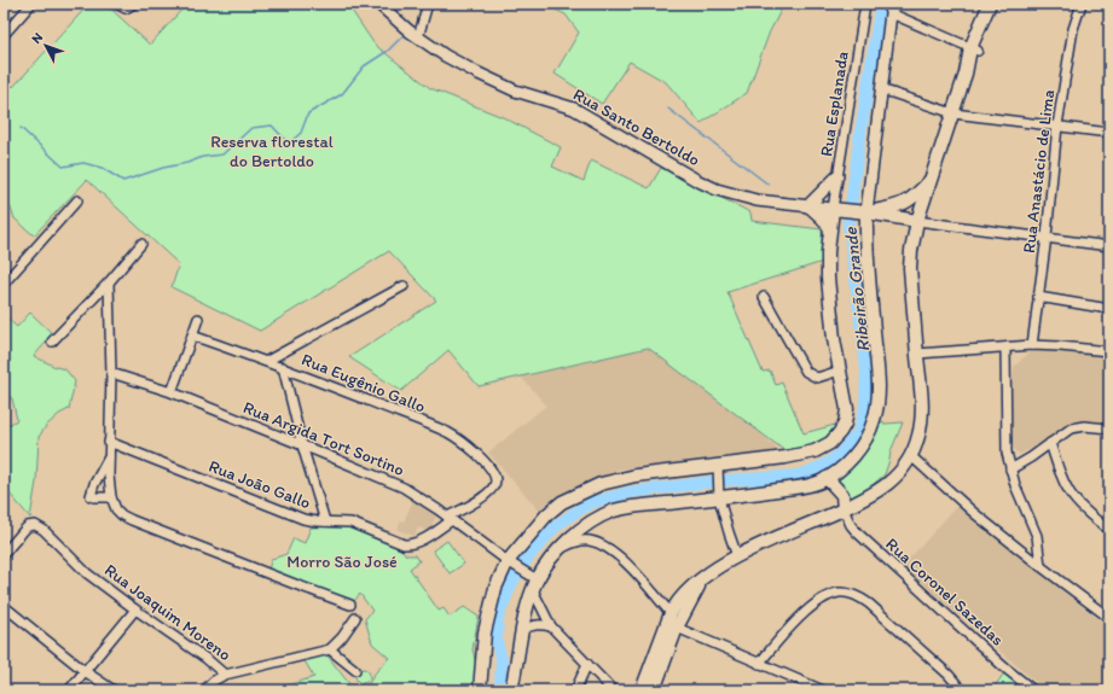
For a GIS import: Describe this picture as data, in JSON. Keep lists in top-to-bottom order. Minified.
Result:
{"streets":{"street":["Rua Esplanada","Rua Santo Bertoldo","Rua Anastácio de Lima","Rua Eugênio Gallo","Rua Argida Tort Sortino","Rua João Gallo","Rua Coronel Sazedas","Rua Joaquim Moreno"]},"crossings":[["Rua Esplanada","Rua Santo Bertoldo"],["Rua Eugênio Gallo","Rua João Gallo"],["Rua Argida Tort Sortino","Rua João Gallo"]],"water":["Ribeirão Grande"],"parks":["Reserva florestal do Bertoldo","Morro São José"],"north":"top left"}
